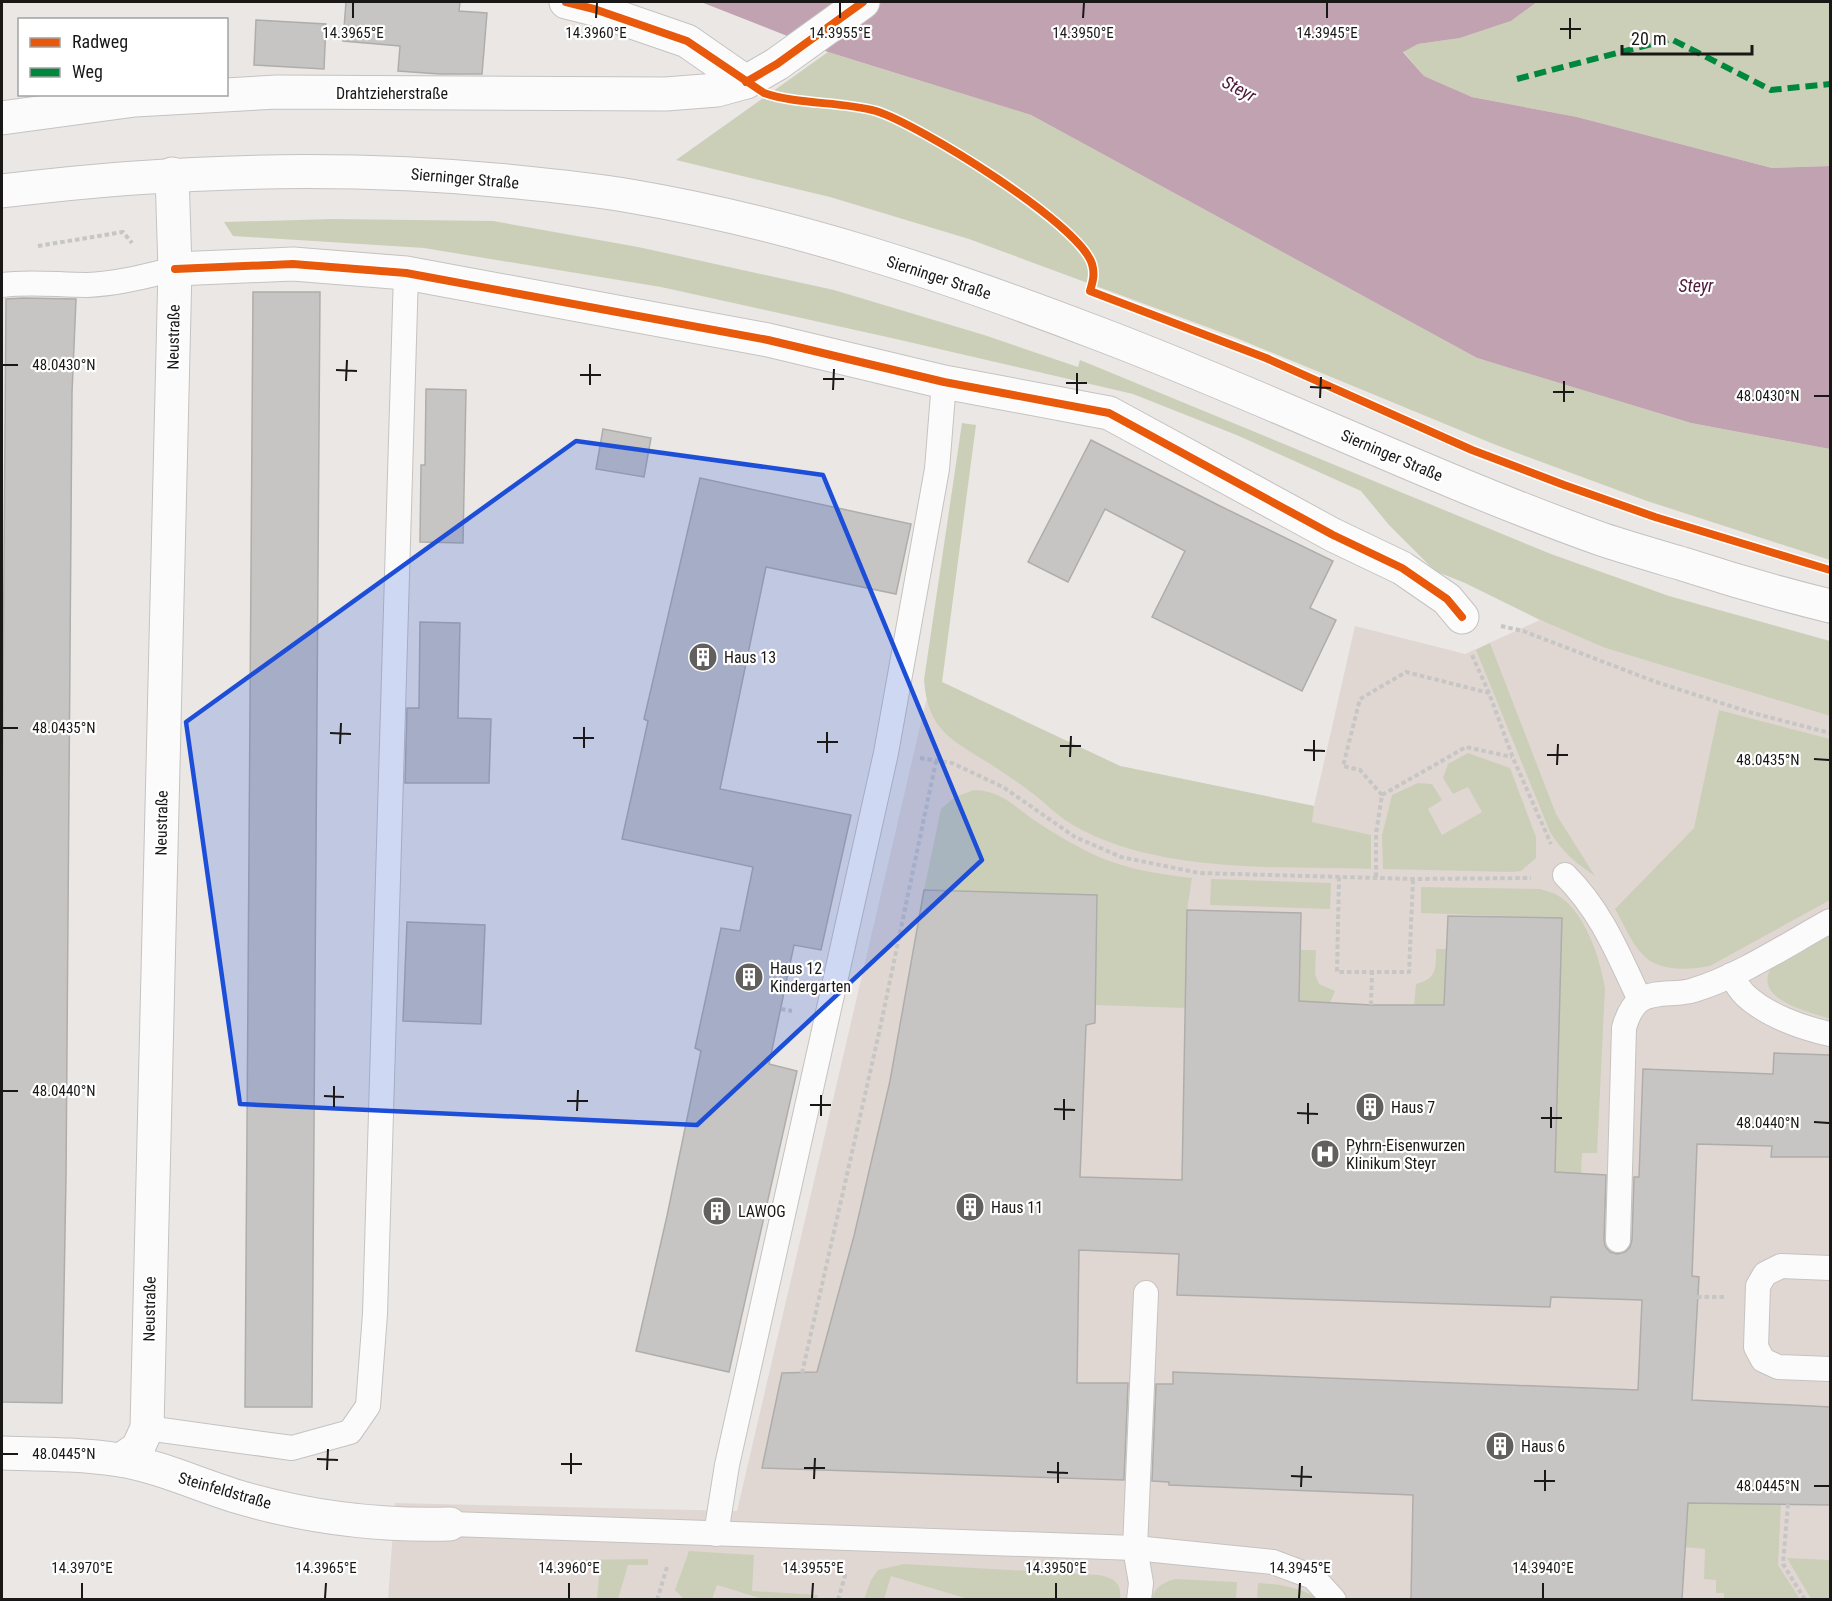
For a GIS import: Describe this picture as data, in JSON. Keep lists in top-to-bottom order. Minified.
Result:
{"streets":{"street":["Drahtzieherstraße","Sierninger Straße","Neustraße","Steinfeldstraße"]},"crossings":[["Sierninger Straße","Neustraße"]],"water":["Steyr"],"places":{"building":["Haus 13","Haus 12 Kindergarten","Haus 7","Haus 11","LAWOG","Haus 6"],"hospital":["Pyhrn-Eisenwurzen Klinikum Steyr"]},"legend":["Radweg","Weg"],"scale_bar":"20 m","coordinates":["14.3965°E","14.3960°E","14.3955°E","14.3950°E","14.3945°E","48.0430°N","48.0435°N","48.0440°N","48.0445°N","14.3970°E","14.3940°E"]}
